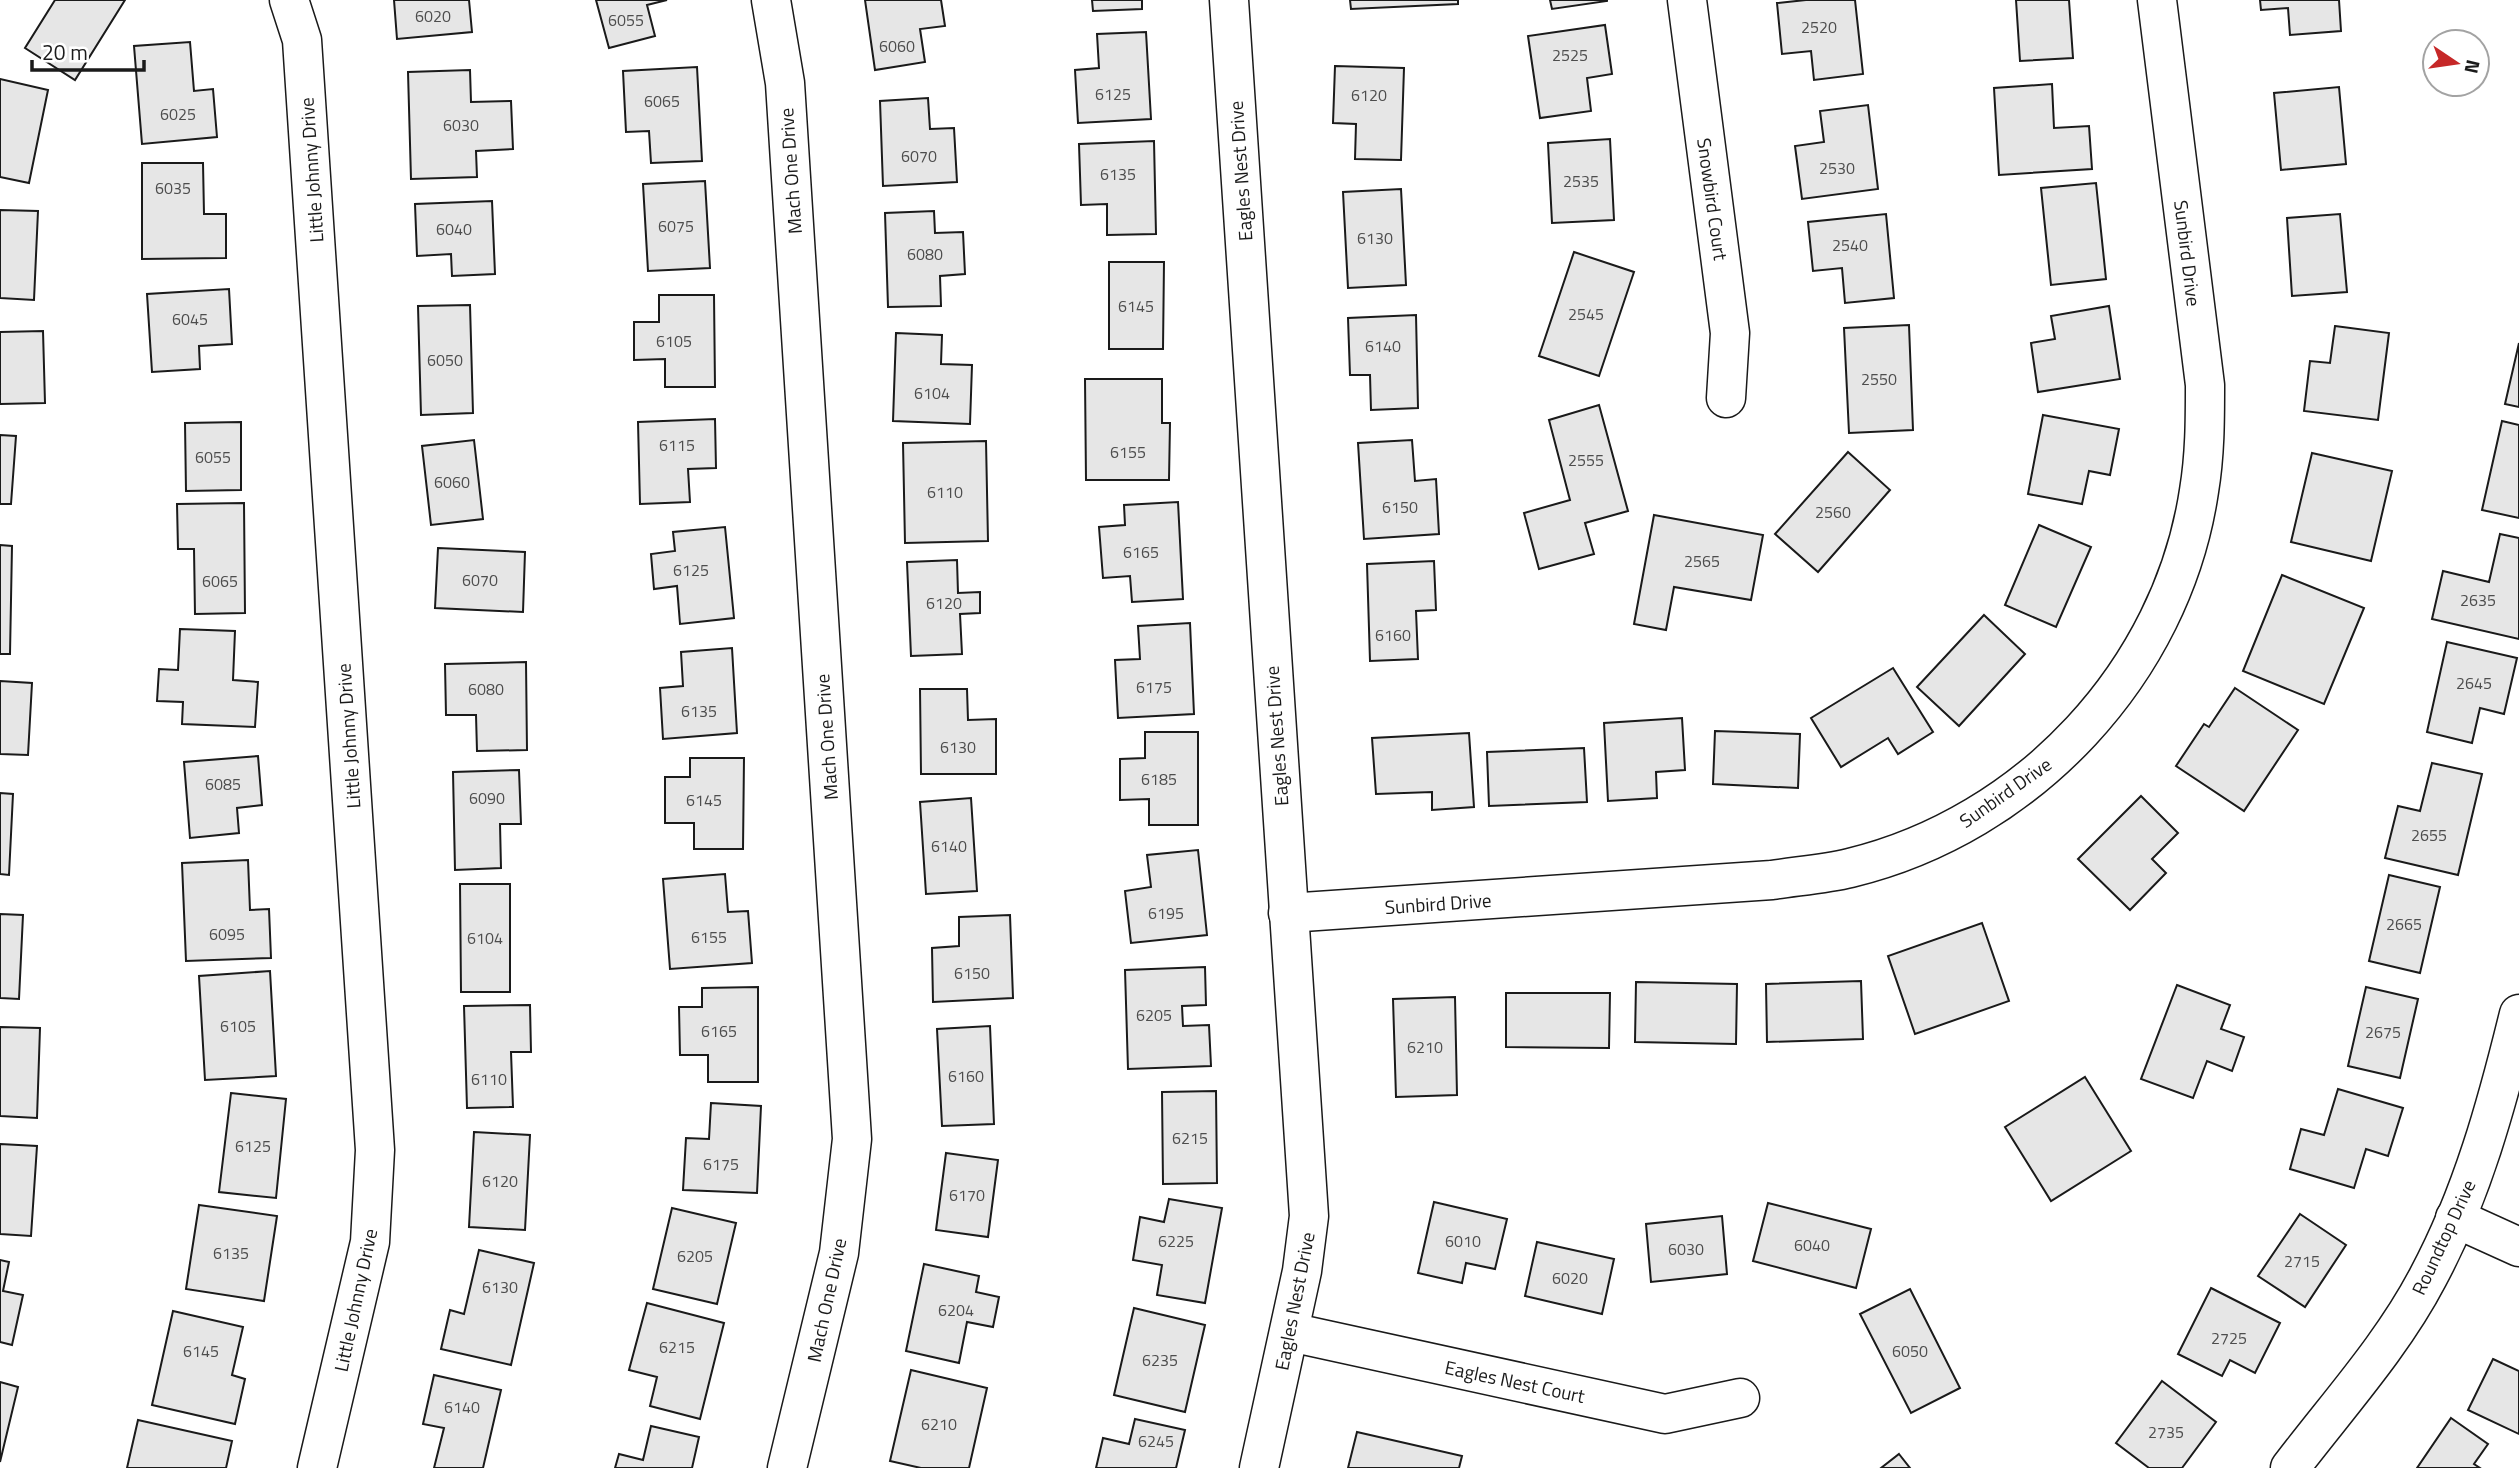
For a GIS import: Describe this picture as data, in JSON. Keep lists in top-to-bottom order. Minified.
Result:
{"streets":{"street":["Little Johnny Drive","Mach One Drive","Eagles Nest Drive","Snowbird Court","Sunbird Drive","Roundtop Drive","Eagles Nest Court"]},"crossings":[["Eagles Nest Drive","Sunbird Drive"],["Eagles Nest Drive","Eagles Nest Court"]],"house_numbers":["6020","6055","2520","6060","2525","6125","6120","6065","6025","6030","6070","2530","6135","2535","6035","6075","6040","6130","2540","6080","6145","2545","6045","6105","6140","6050","2550","6104","6115","6155","6055","2555","6060","6110","6150","2560","6165","2565","6125","6070","6065","2635","6120","6160","2645","6175","6080","6135","6130","6185","6085","6090","6145","2655","6140","6195","2665","6095","6155","6104","6150","6205","6105","6165","2675","6210","6160","6110","6215","6125","6175","6120","6170","6225","6010","6040","6030","6135","6205","2715","6020","6130","6204","2725","6215","6145","6050","6235","6140","6210","2735","6245"],"scale_bar":"20 m","north":"right"}
